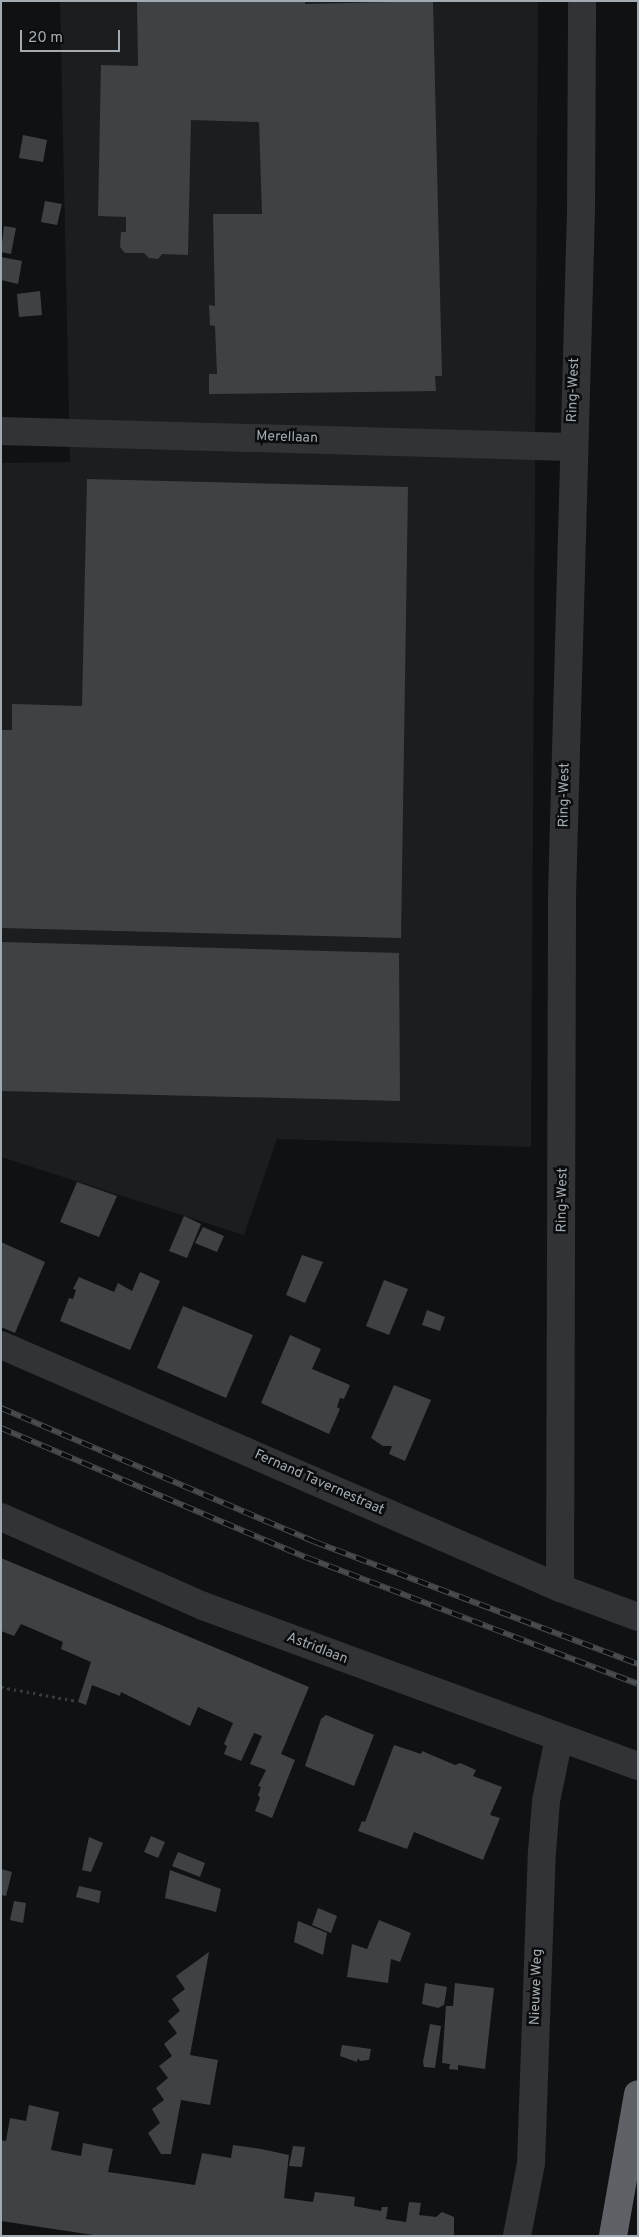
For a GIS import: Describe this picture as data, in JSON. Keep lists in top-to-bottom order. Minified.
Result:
{"streets":{"street":["Ring-West","Merellaan","Fernand Tavernestraat","Astridlaan","Nieuwe Weg"]},"crossings":[["Ring-West","Merellaan"],["Ring-West","Fernand Tavernestraat"],["Astridlaan","Nieuwe Weg"]],"scale_bar":"20 m"}
